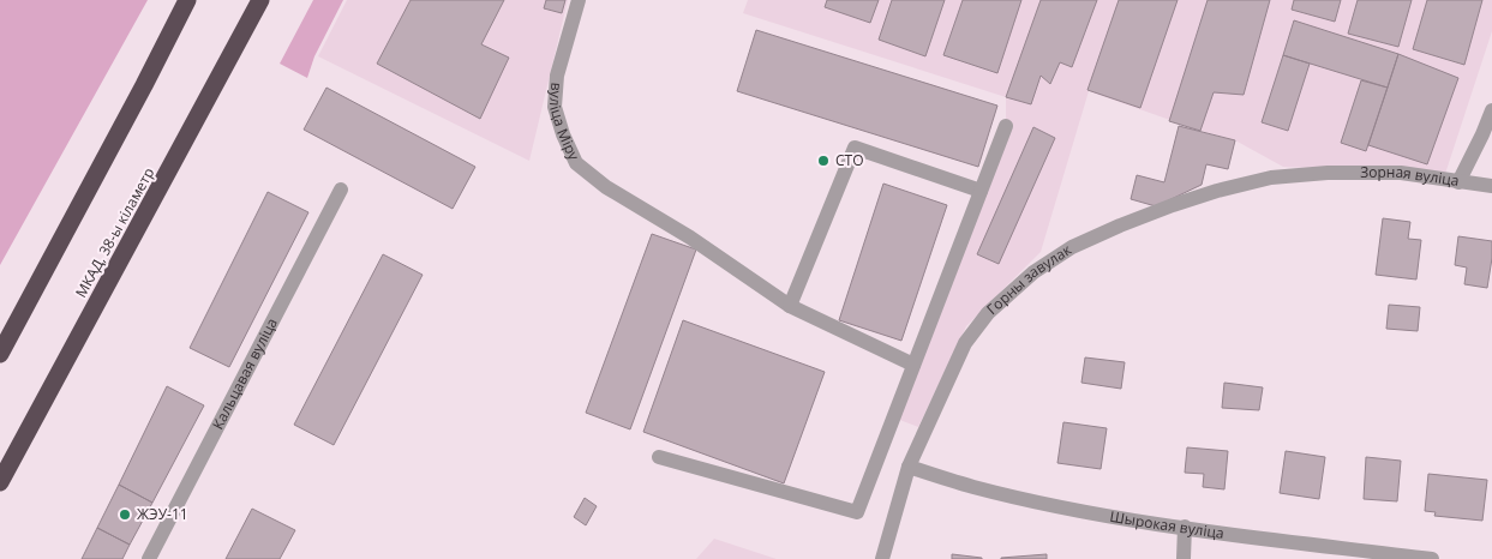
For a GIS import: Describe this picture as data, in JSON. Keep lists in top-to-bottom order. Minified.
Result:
{"streets":{"highway":["МКАД, 38-ы кіламетр"],"street":["вуліца Міру","Зорная вуліца","Горны завулак","Кальцавая вуліца","Шырокая вуліца"]},"crossings":[["Зорная вуліца","Горны завулак"],["Горны завулак","Шырокая вуліца"]],"places":["СТО","ЖЭУ-11"]}
